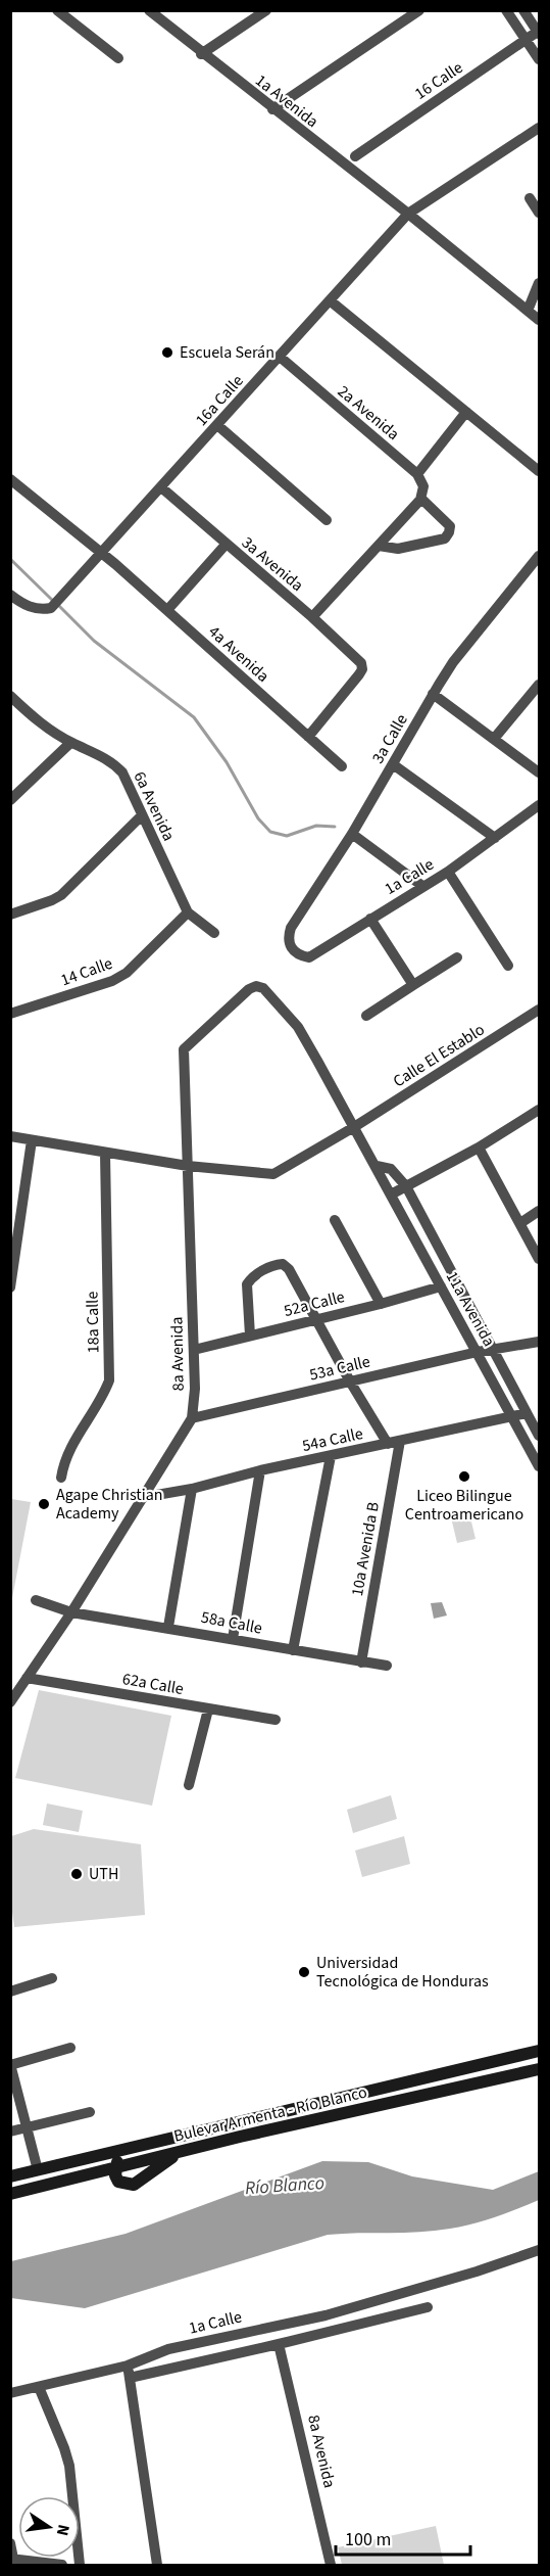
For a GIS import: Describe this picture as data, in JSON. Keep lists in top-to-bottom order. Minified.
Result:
{"streets":{"main road":["Bulevar Armenta - Río Blanco"],"street":["16 Calle","1a Avenida","16a Calle","2a Avenida","3a Avenida","4a Avenida","3a Calle","6a Avenida","1a Calle","14 Calle","Calle El Establo","52a Calle","11a Avenida","18a Calle","8a Avenida","53a Calle","54a Calle","10a Avenida B","58a Calle","62a Calle"]},"crossings":[["1a Avenida","16a Calle"],["16a Calle","2a Avenida"],["16a Calle","3a Avenida"],["16a Calle","4a Avenida"],["3a Avenida","4a Avenida"],["3a Calle","1a Calle"],["6a Avenida","14 Calle"],["Calle El Establo","11a Avenida"],["Calle El Establo","8a Avenida"],["52a Calle","11a Avenida"],["52a Calle","8a Avenida"],["11a Avenida","8a Avenida"],["11a Avenida","53a Calle"],["11a Avenida","54a Calle"],["8a Avenida","53a Calle"],["8a Avenida","54a Calle"],["8a Avenida","58a Calle"],["8a Avenida","62a Calle"],["54a Calle","10a Avenida B"],["10a Avenida B","58a Calle"]],"water":["Río Blanco"],"places":["Escuela Serán","Liceo Bilingue Centroamericano","Agape Christian Academy","UTH","Universidad Tecnológica de Honduras"],"scale_bar":"100 m","north":"right"}
